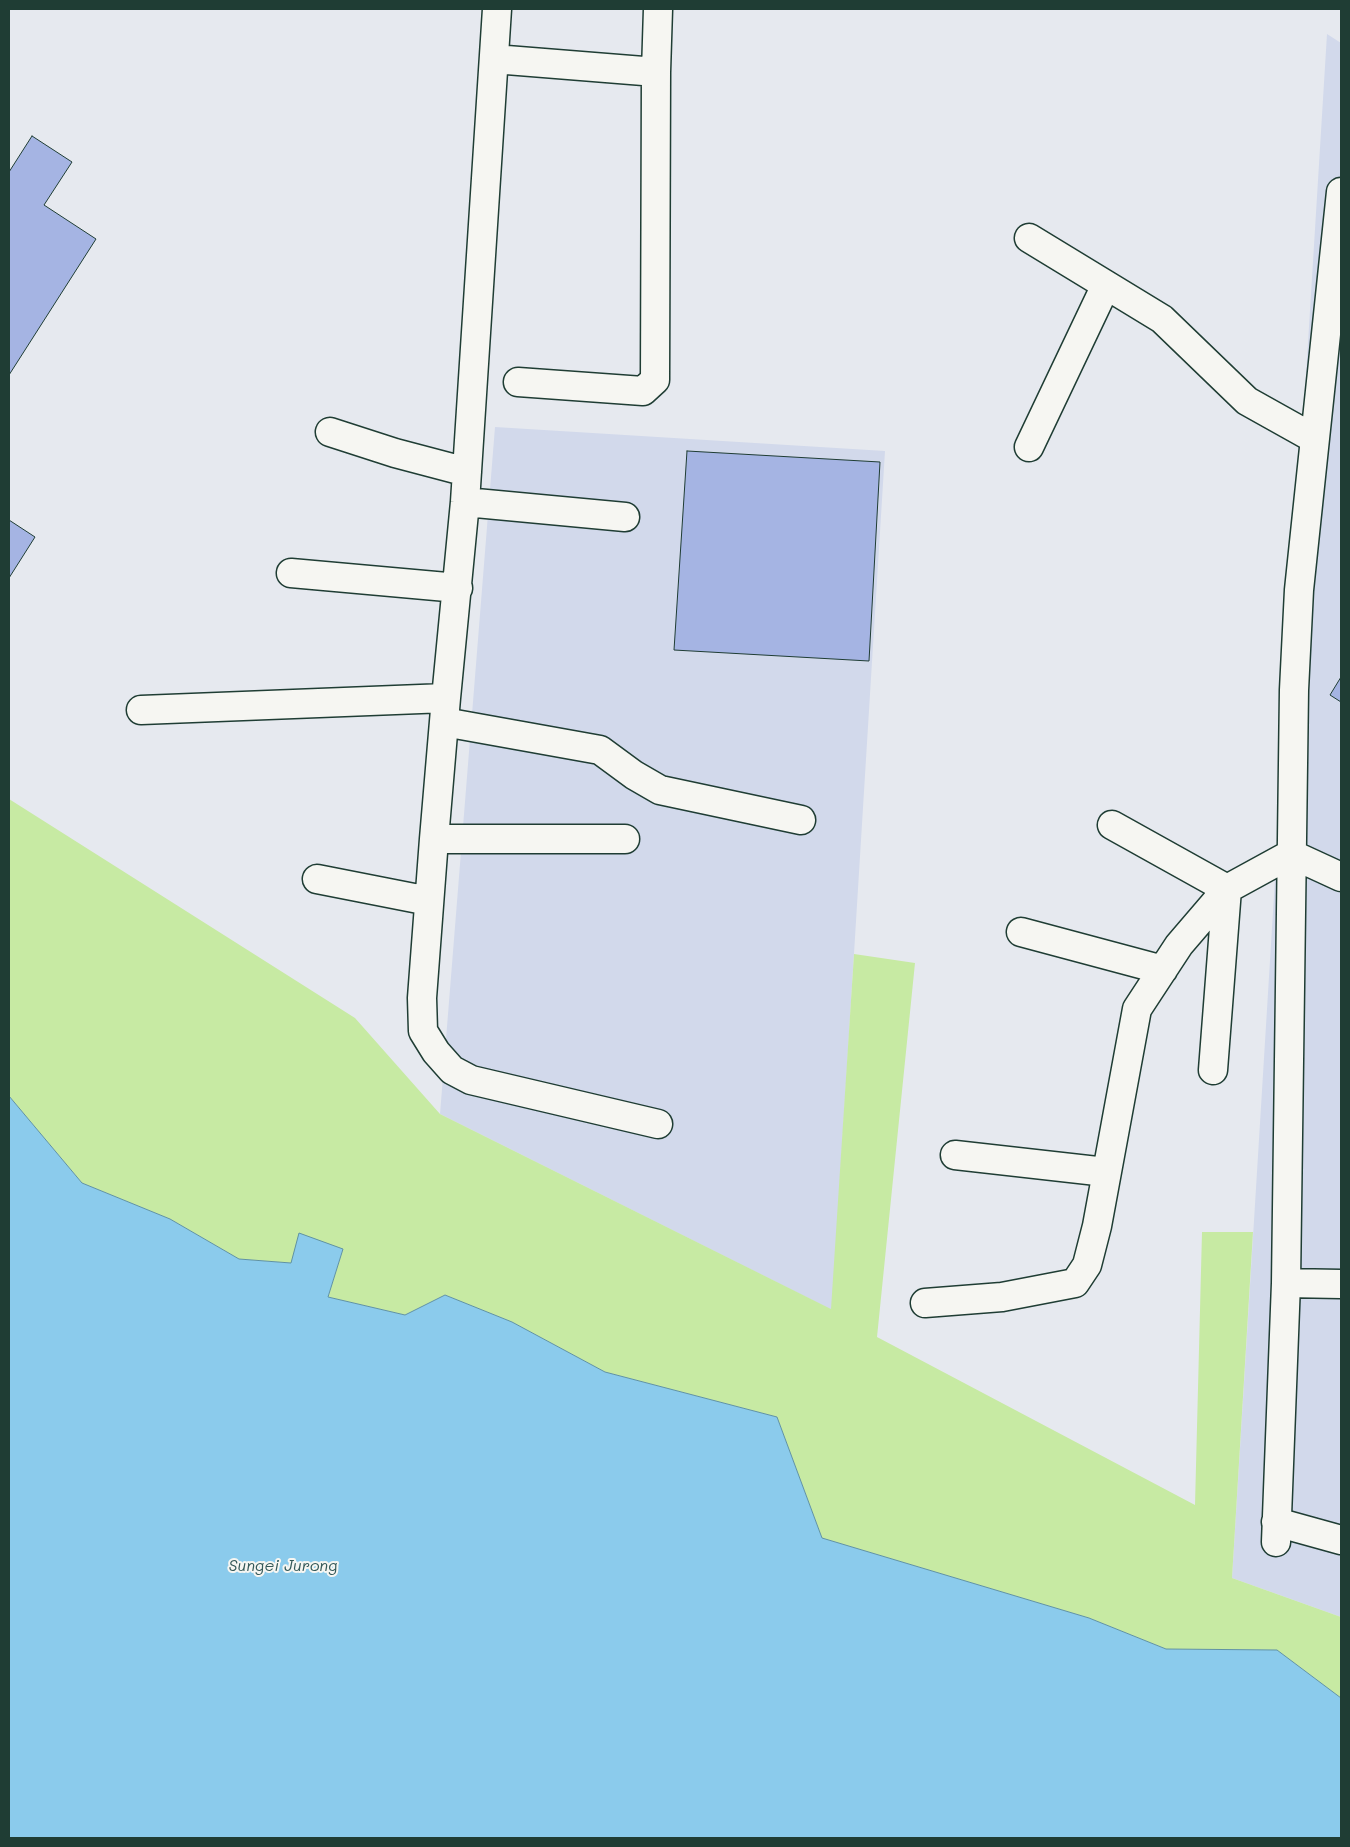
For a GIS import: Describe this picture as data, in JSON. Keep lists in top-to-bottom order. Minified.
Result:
{"water":["Sungei Jurong"]}
